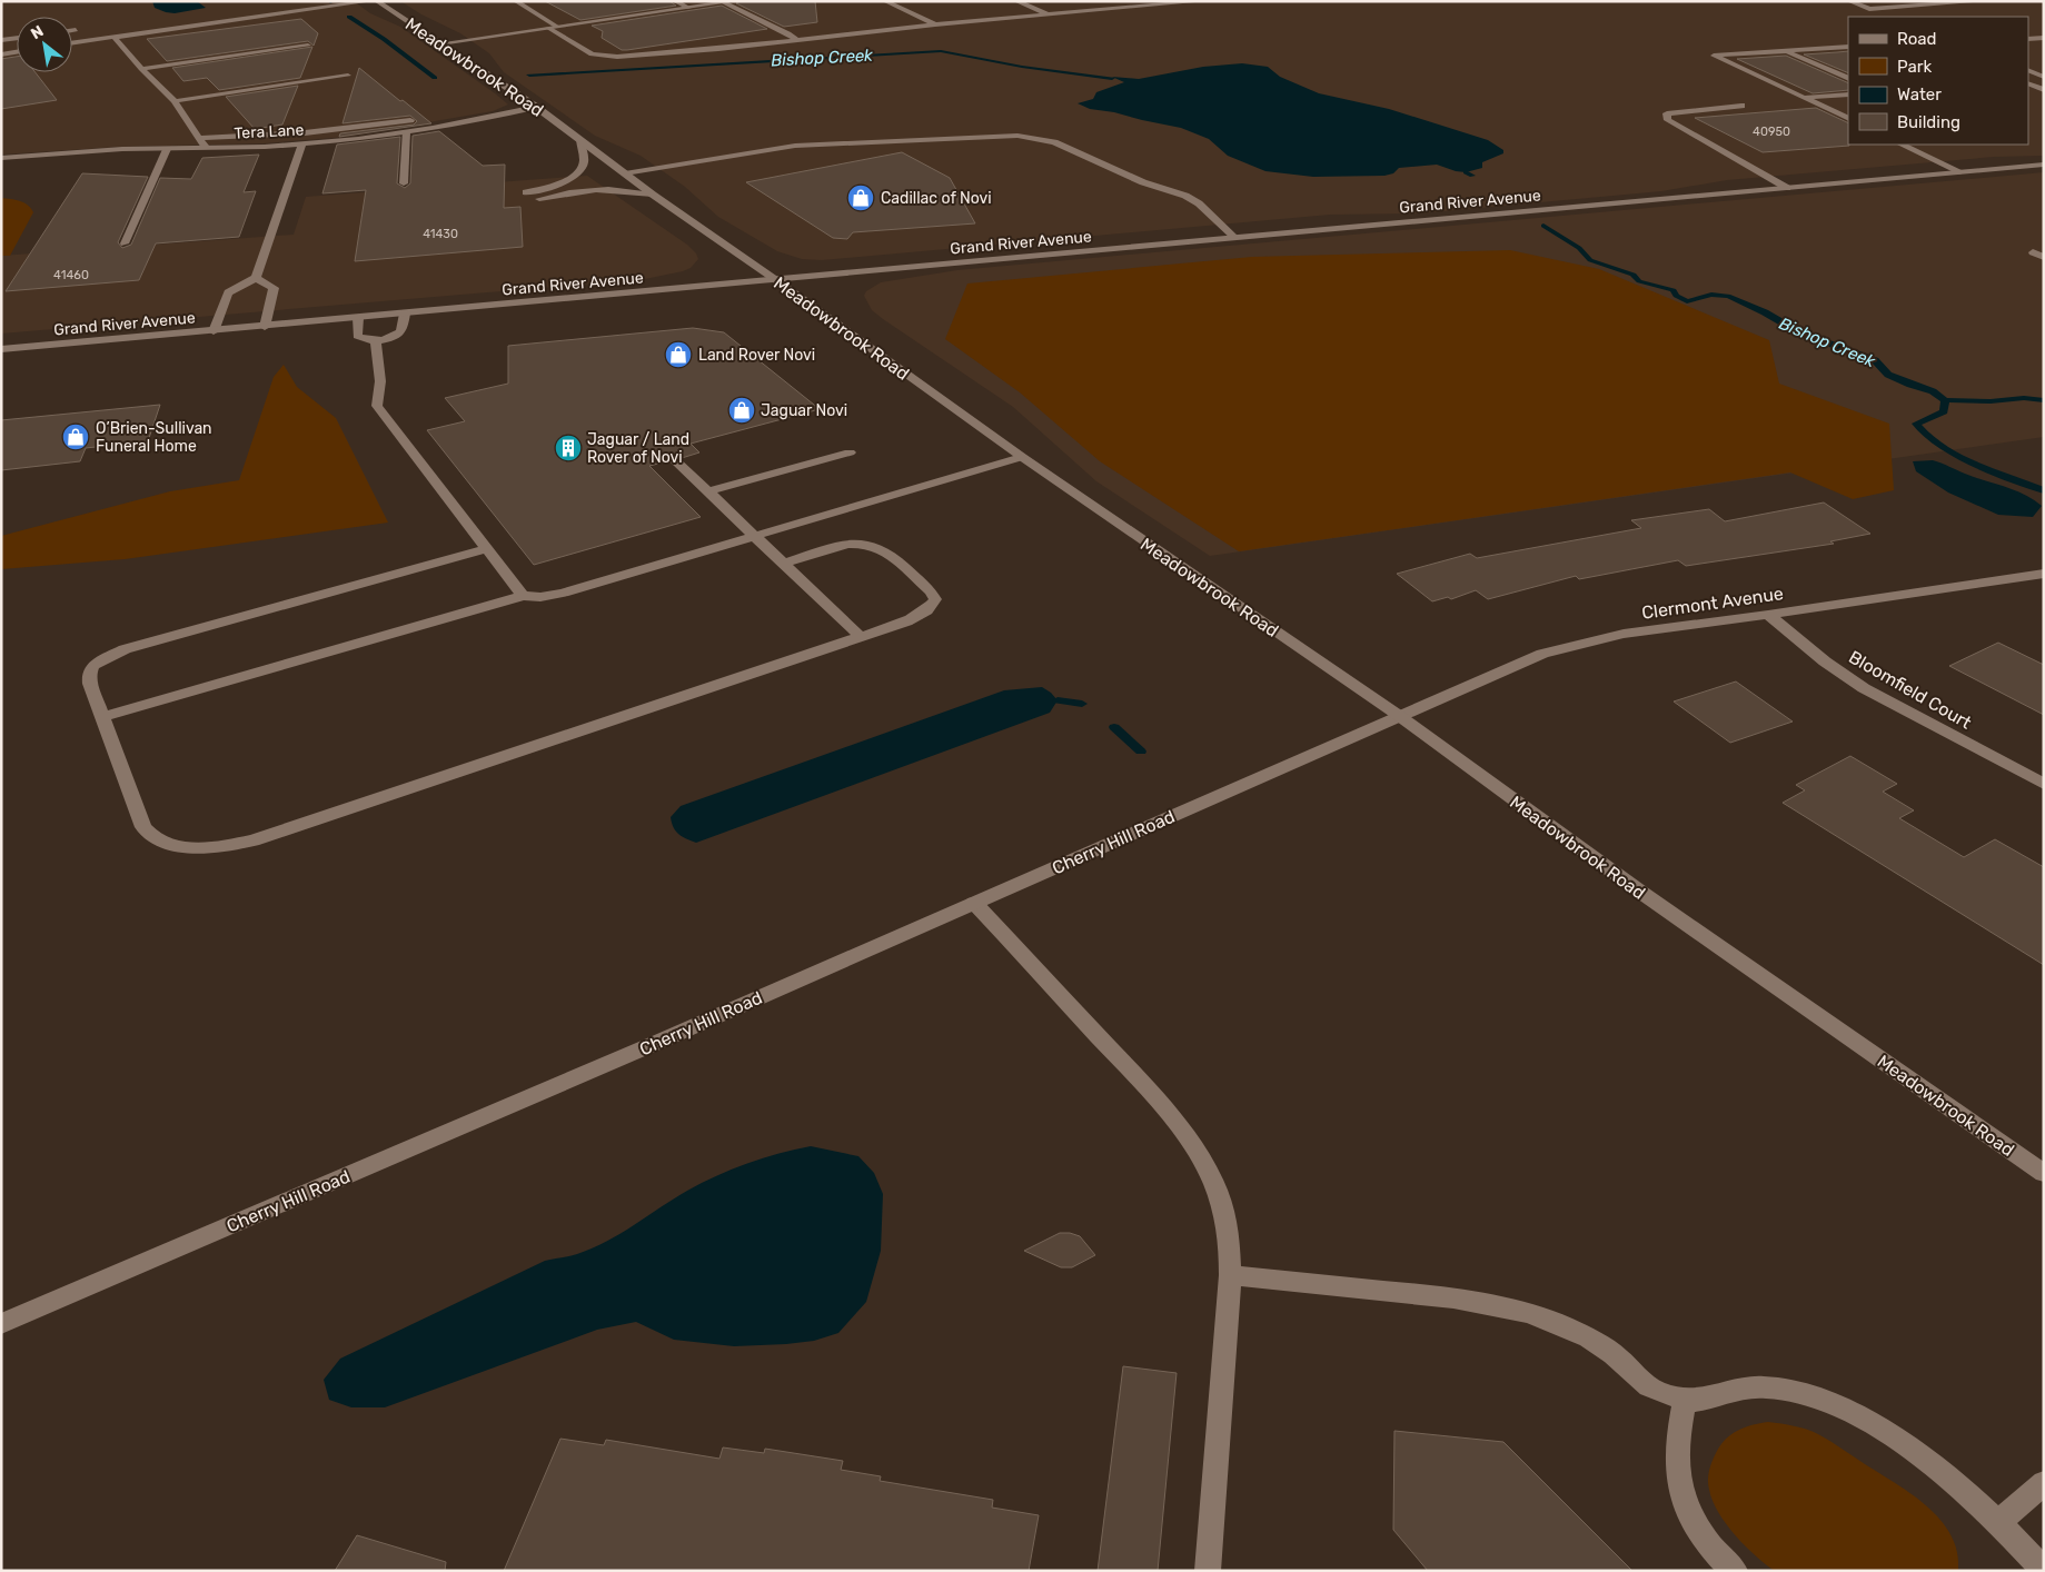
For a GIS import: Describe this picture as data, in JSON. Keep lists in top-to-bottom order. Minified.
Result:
{"streets":{"street":["Meadowbrook Road","Tera Lane","Grand River Avenue","Clermont Avenue","Bloomfield Court","Cherry Hill Road"]},"crossings":[["Meadowbrook Road","Tera Lane"],["Meadowbrook Road","Grand River Avenue"],["Meadowbrook Road","Clermont Avenue"],["Meadowbrook Road","Cherry Hill Road"],["Clermont Avenue","Bloomfield Court"],["Clermont Avenue","Cherry Hill Road"]],"water":["Bishop Creek"],"places":{"shop":["Cadillac of Novi","Land Rover Novi","Jaguar Novi","O’Brien-Sullivan Funeral Home"],"building":["Jaguar / Land Rover of Novi"]},"house_numbers":["40950","41430","41460"],"legend":["Road","Park","Water","Building"],"north":"top left"}
